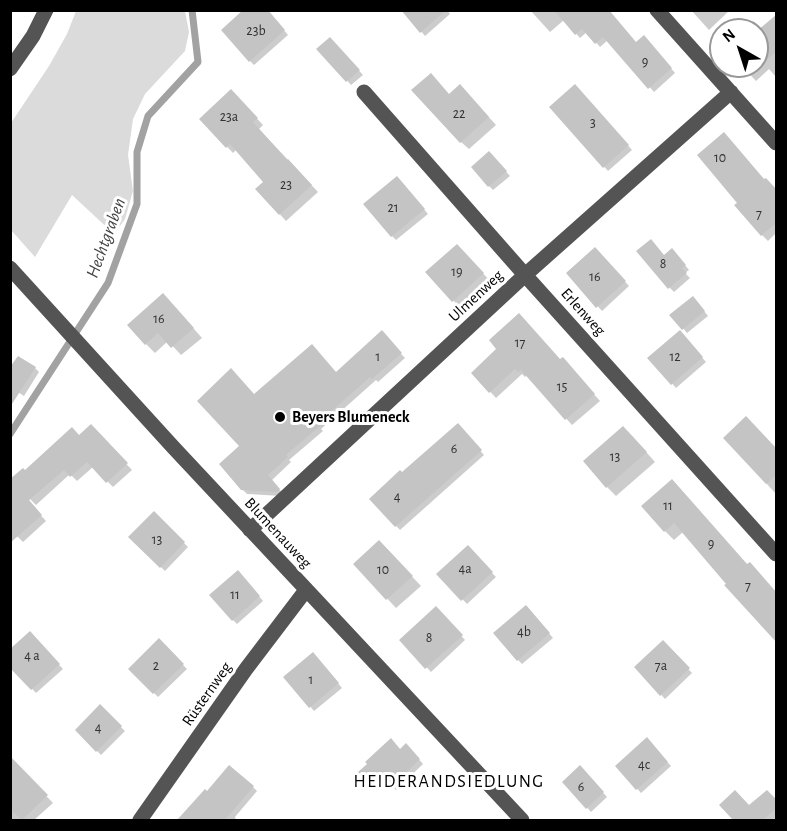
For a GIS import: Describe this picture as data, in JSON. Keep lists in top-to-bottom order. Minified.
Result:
{"streets":{"street":["Ulmenweg","Erlenweg","Blumenauweg","Rüsternweg"]},"crossings":[["Ulmenweg","Erlenweg"],["Ulmenweg","Blumenauweg"],["Blumenauweg","Rüsternweg"]],"districts":["HEIDERANDSIEDLUNG"],"water":["Hechtgraben"],"places":["Beyers Blumeneck"],"house_numbers":["23b","9","22","23a","3","10","23","21","7","8","19","16","16","17","1","12","15","6","13","4","11","13","9","4a","10","7","11","4b","8","4 a","2","7a","1","4","4c","6"],"north":"top left"}
